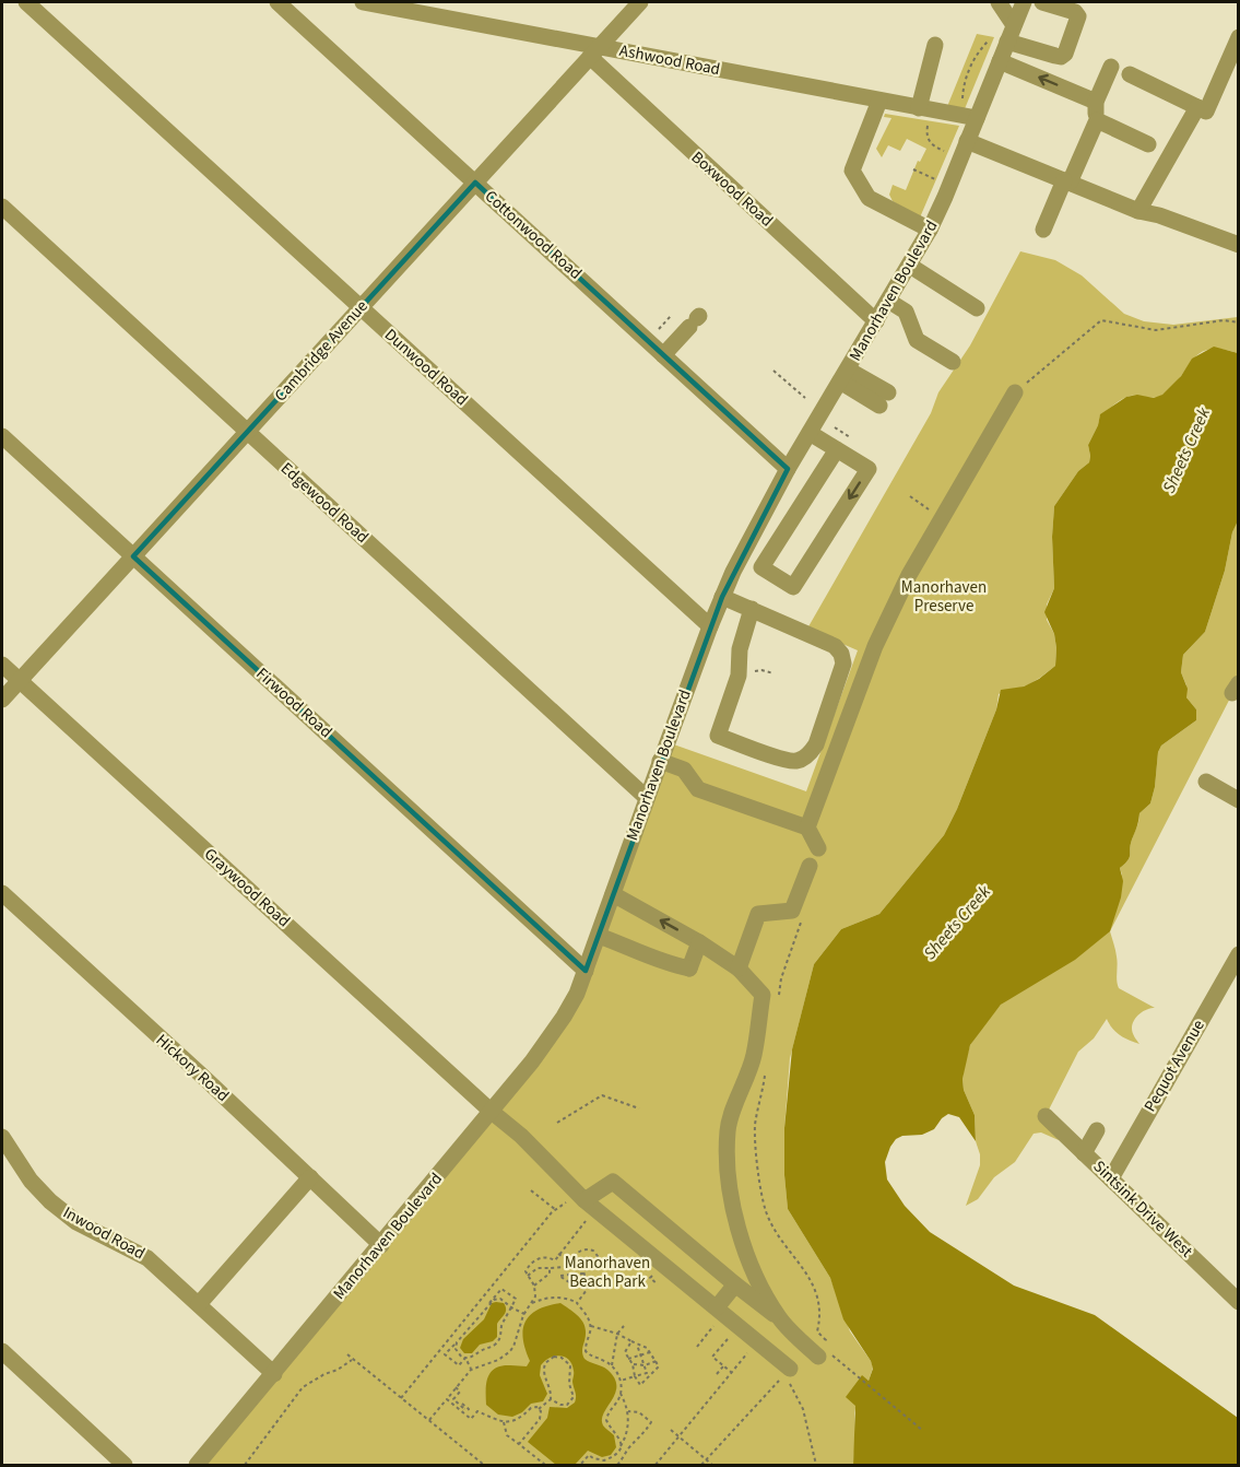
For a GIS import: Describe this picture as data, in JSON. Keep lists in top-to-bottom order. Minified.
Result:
{"streets":{"street":["Ashwood Road","Boxwood Road","Cottonwood Road","Manorhaven Boulevard","Cambridge Avenue","Dunwood Road","Edgewood Road","Firwood Road","Graywood Road","Pequot Avenue","Hickory Road","Sintsink Drive West","Inwood Road"]},"crossings":[["Ashwood Road","Boxwood Road"],["Ashwood Road","Manorhaven Boulevard"],["Ashwood Road","Cambridge Avenue"],["Boxwood Road","Manorhaven Boulevard"],["Boxwood Road","Cambridge Avenue"],["Cottonwood Road","Manorhaven Boulevard"],["Cottonwood Road","Cambridge Avenue"],["Manorhaven Boulevard","Dunwood Road"],["Manorhaven Boulevard","Edgewood Road"],["Manorhaven Boulevard","Firwood Road"],["Manorhaven Boulevard","Graywood Road"],["Manorhaven Boulevard","Hickory Road"],["Manorhaven Boulevard","Inwood Road"],["Cambridge Avenue","Dunwood Road"],["Cambridge Avenue","Edgewood Road"],["Cambridge Avenue","Firwood Road"],["Cambridge Avenue","Graywood Road"],["Pequot Avenue","Sintsink Drive West"]],"water":["Sheets Creek"],"parks":["Manorhaven Preserve","Manorhaven Beach Park"]}
